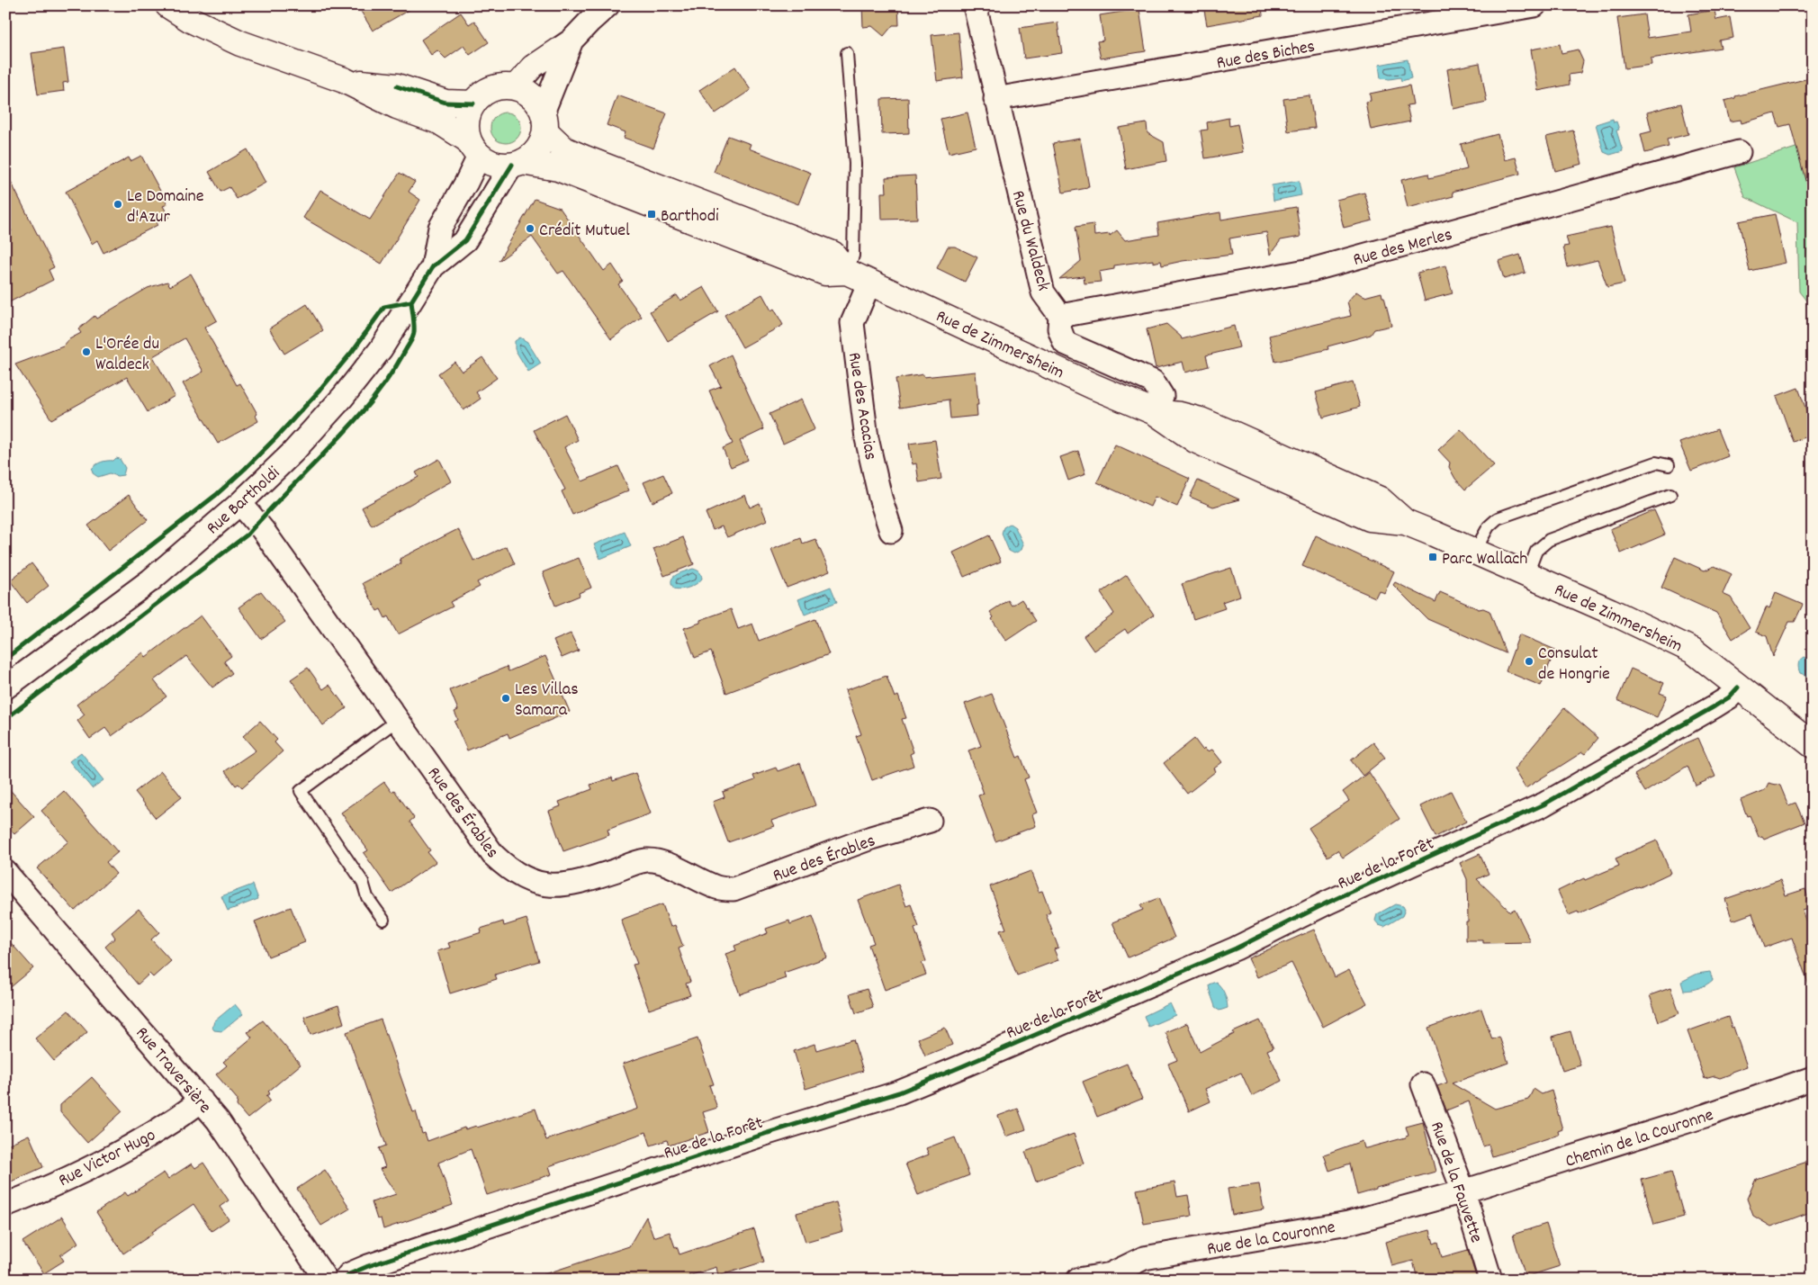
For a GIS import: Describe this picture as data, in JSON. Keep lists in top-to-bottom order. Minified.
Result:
{"streets":{"main road":["Rue de Zimmersheim"],"street":["Rue des Biches","Rue du Waldeck","Rue des Merles","Rue des Acacias","Rue Bartholdi","Rue des Érables","Rue de la Forêt","Rue Traversière","Chemin de la Couronne","Rue Victor Hugo","Rue de la Fauvette","Rue de la Couronne"]},"crossings":[["Rue des Biches","Rue du Waldeck"],["Rue du Waldeck","Rue des Merles"],["Rue du Waldeck","Rue de Zimmersheim"],["Rue de Zimmersheim","Rue des Acacias"],["Rue de Zimmersheim","Rue Bartholdi"],["Rue de Zimmersheim","Rue de la Forêt"],["Rue Bartholdi","Rue des Érables"],["Rue Traversière","Rue Victor Hugo"],["Chemin de la Couronne","Rue de la Fauvette"],["Chemin de la Couronne","Rue de la Couronne"],["Rue de la Fauvette","Rue de la Couronne"]],"places":{"other":["Le Domaine d'Azur","Crédit Mutuel","L'Orée du Waldeck","Consulat de Hongrie","Les Villas Samara"],"transit":["Barthodi","Parc Wallach"]}}
